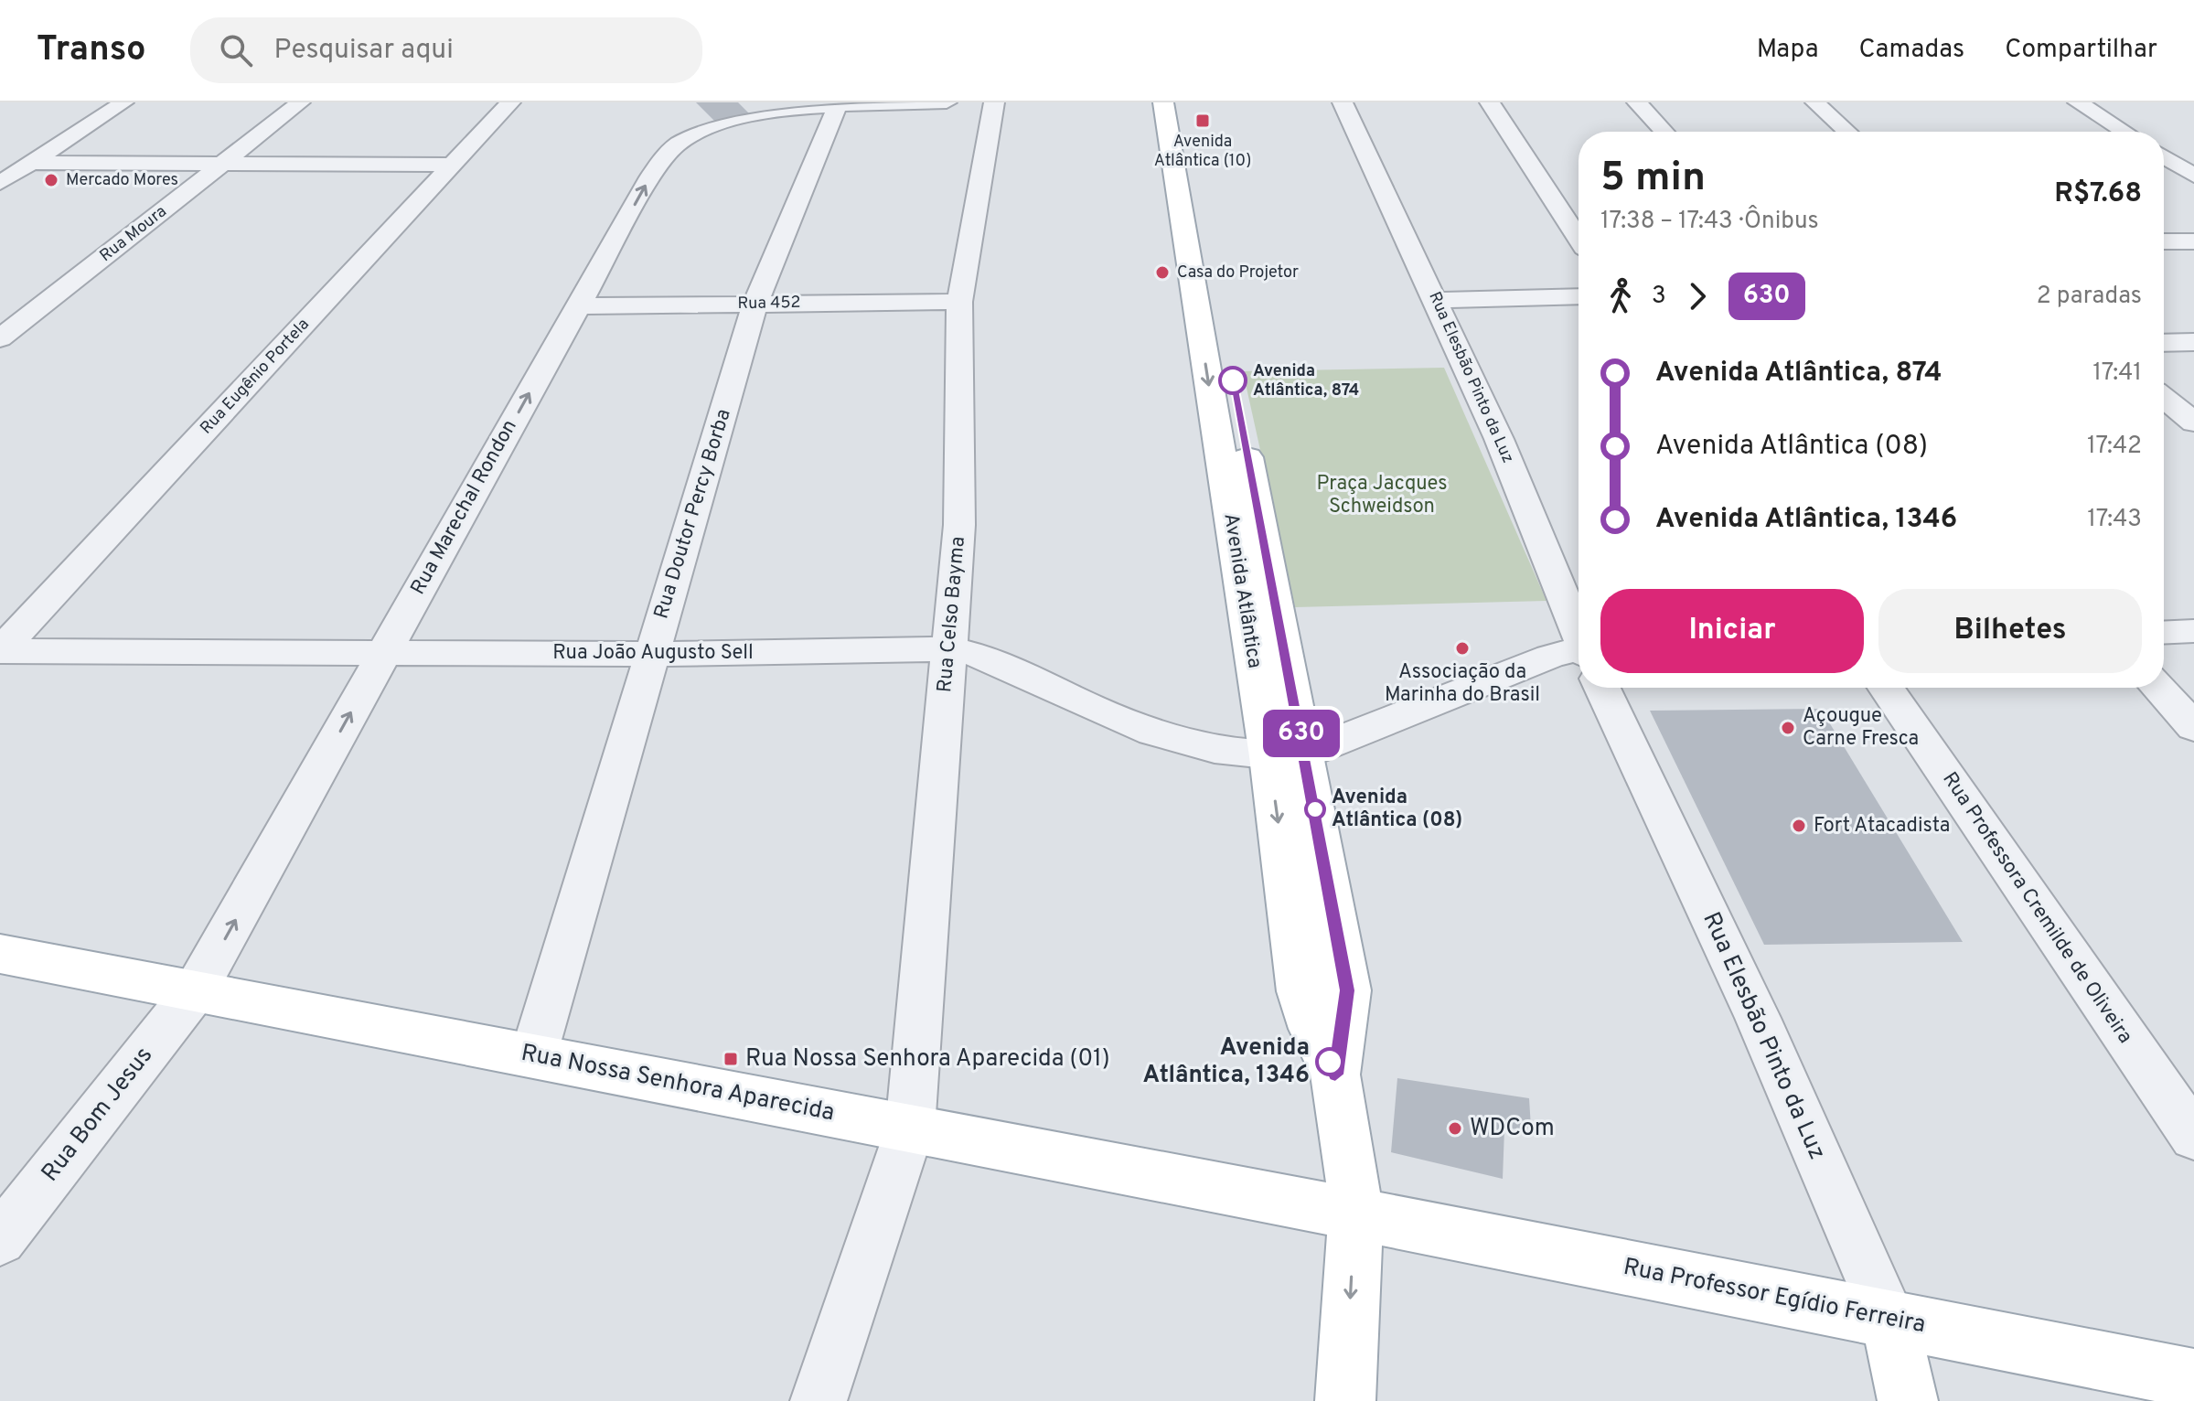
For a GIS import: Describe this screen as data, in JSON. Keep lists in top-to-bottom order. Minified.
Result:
{"streets":{"main road":["Rua Elesbão Pinto da Luz","Avenida Atlântica","Rua Nossa Senhora Aparecida","Rua Professor Egídio Ferreira"],"street":["Rua Moura","Rua 452","Rua Eugênio Portela","Rua Marechal Rondon","Rua Doutor Percy Borba","Rua Celso Bayma","Rua João Augusto Sell","Rua Professora Cremilde de Oliveira","Rua Bom Jesus"]},"crossings":[["Rua 452","Rua Marechal Rondon"],["Rua 452","Rua Doutor Percy Borba"],["Rua 452","Rua Celso Bayma"],["Rua Eugênio Portela","Rua João Augusto Sell"],["Rua Elesbão Pinto da Luz","Rua Professor Egídio Ferreira"],["Rua Marechal Rondon","Rua Doutor Percy Borba"],["Rua Marechal Rondon","Rua João Augusto Sell"],["Rua Marechal Rondon","Rua Nossa Senhora Aparecida"],["Rua Marechal Rondon","Rua Bom Jesus"],["Rua Doutor Percy Borba","Rua João Augusto Sell"],["Rua Doutor Percy Borba","Rua Nossa Senhora Aparecida"],["Avenida Atlântica","Rua João Augusto Sell"],["Avenida Atlântica","Rua Nossa Senhora Aparecida"],["Avenida Atlântica","Rua Professor Egídio Ferreira"],["Rua Celso Bayma","Rua João Augusto Sell"],["Rua Celso Bayma","Rua Nossa Senhora Aparecida"],["Rua Nossa Senhora Aparecida","Rua Bom Jesus"],["Rua Nossa Senhora Aparecida","Rua Professor Egídio Ferreira"]],"one_way":["Rua Marechal Rondon"],"parks":["Praça Jacques Schweidson"],"places":{"transit":["Avenida Atlântica (10)","Rua Nossa Senhora Aparecida (01)"],"other":["Mercado Mores","Casa do Projetor","Avenida Atlântica, 874","Associação da Marinha do Brasil","Açougue Carne Fresca","Avenida Atlântica (08)","Fort Atacadista","Avenida Atlântica, 1346","WDCom"]},"lines":["bus line 630"],"page":{"header":"Transo","search":"Pesquisar aqui","nav":["Mapa","Camadas","Compartilhar"],"on_map":"630","heading":["5 min","17:38 – 17:43 · Ônibus","R$7.68"],"legs":["3","630","2 paradas"],"list":[{"name":"Avenida Atlântica, 874","value":"17:41"},{"name":"Avenida Atlântica (08)","value":"17:42"},{"name":"Avenida Atlântica, 1346","value":"17:43"}],"buttons":["Iniciar","Bilhetes"]}}
